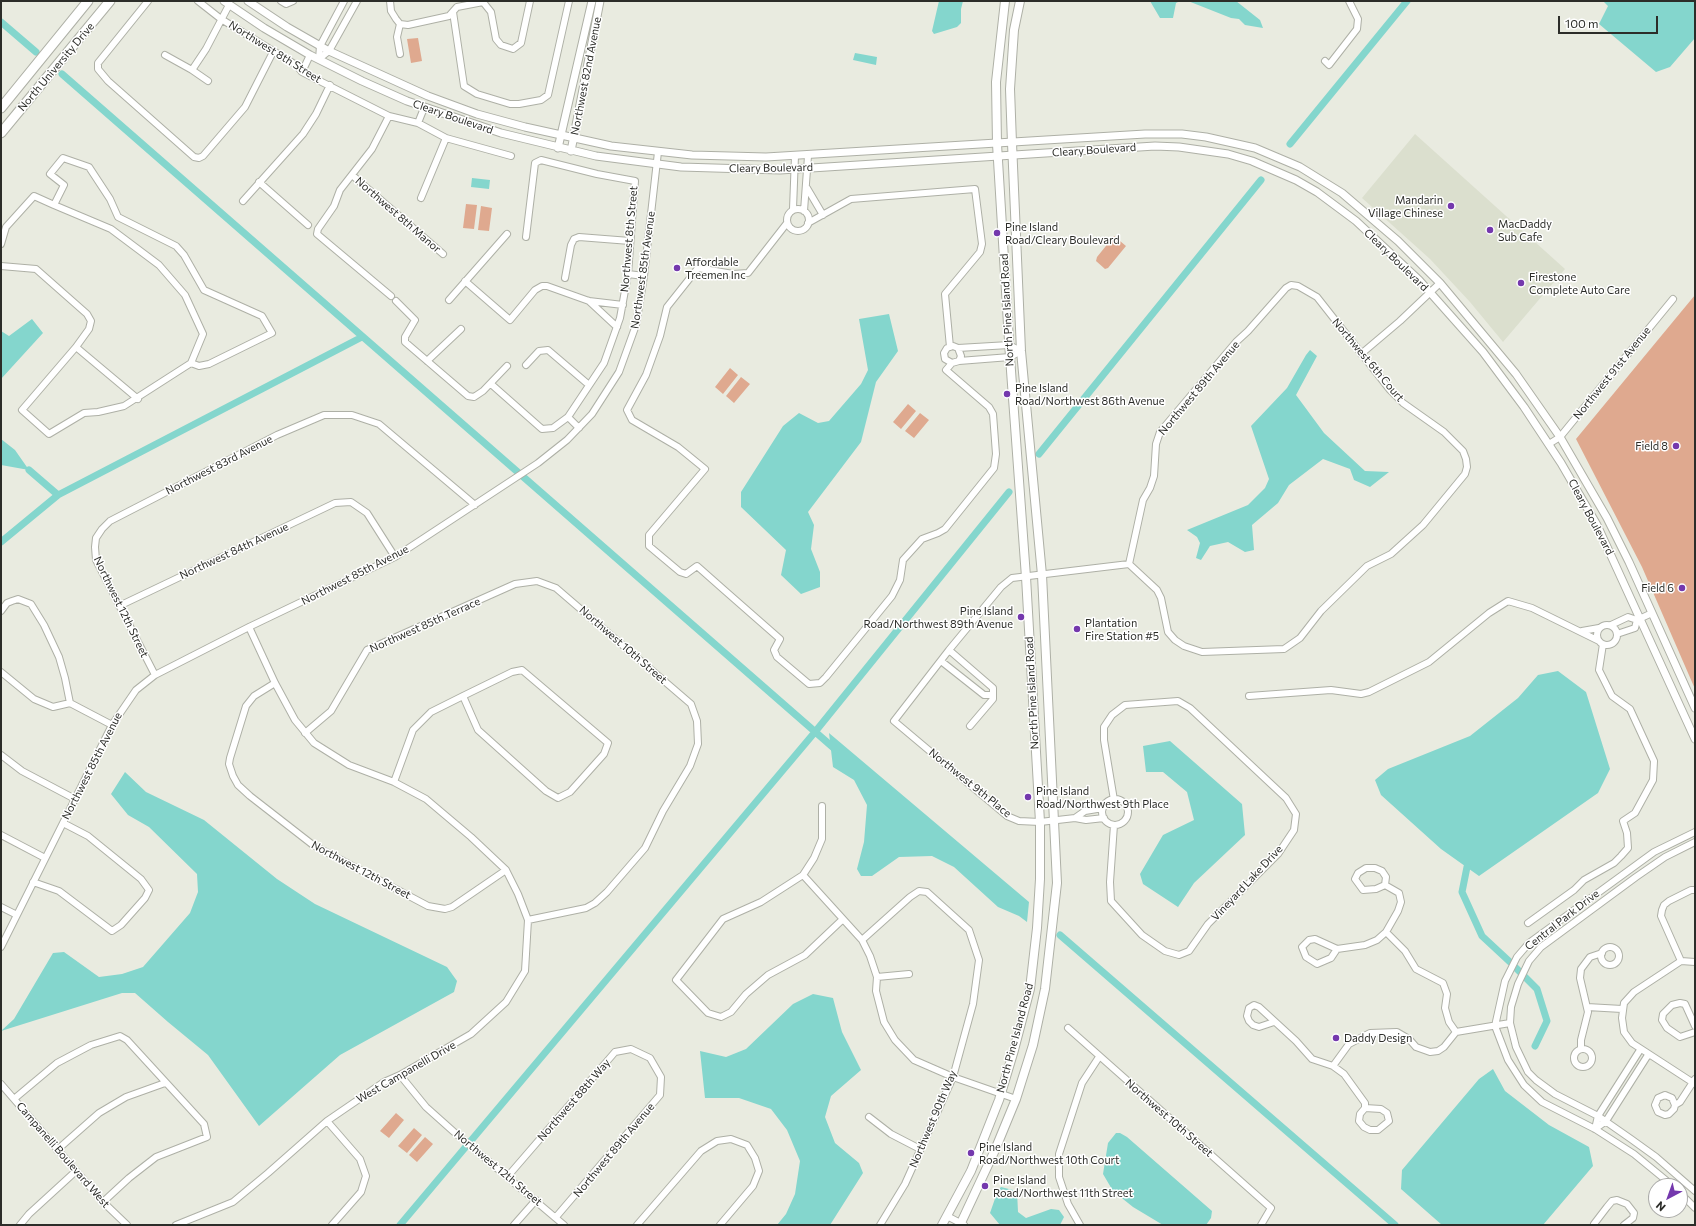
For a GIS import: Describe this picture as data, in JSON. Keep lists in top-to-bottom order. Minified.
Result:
{"streets":{"main road":["North University Drive","North Pine Island Road"],"street":["Northwest 8th Street","Northwest 82nd Avenue","Cleary Boulevard","Northwest 8th Manor","Northwest 85th Avenue","Northwest 6th Court","Northwest 91st Avenue","Northwest 89th Avenue","Northwest 83rd Avenue","Northwest 84th Avenue","Northwest 12th Street","Northwest 85th Terrace","Northwest 10th Street","Northwest 9th Place","Vineyard Lake Drive","Central Park Drive","West Campanelli Drive","Northwest 88th Way","Northwest 90th Way","Campanelli Boulevard West"]},"crossings":[["Northwest 82nd Avenue","Cleary Boulevard"],["Cleary Boulevard","Northwest 85th Avenue"],["Cleary Boulevard","North Pine Island Road"],["Cleary Boulevard","Northwest 91st Avenue"],["Northwest 85th Avenue","Northwest 83rd Avenue"],["Northwest 85th Avenue","Northwest 84th Avenue"],["Northwest 85th Avenue","Northwest 12th Street"],["North Pine Island Road","Northwest 9th Place"],["Northwest 6th Court","Northwest 89th Avenue"],["Northwest 89th Avenue","Northwest 12th Street"],["Northwest 89th Avenue","Northwest 88th Way"],["Northwest 83rd Avenue","Northwest 12th Street"],["Northwest 84th Avenue","Northwest 12th Street"],["Northwest 12th Street","West Campanelli Drive"],["Northwest 12th Street","Northwest 88th Way"],["Northwest 85th Terrace","Northwest 10th Street"],["Northwest 10th Street","West Campanelli Drive"]],"places":["Mandarin Village Chinese","MacDaddy Sub Cafe","Pine Island Road/Cleary Boulevard","Affordable Treemen Inc","Firestone Complete Auto Care","Pine Island Road/Northwest 86th Avenue","Field 8","Field 6","Pine Island Road/Northwest 89th Avenue","Plantation Fire Station #5","Pine Island Road/Northwest 9th Place","Daddy Design","Pine Island Road/Northwest 10th Court","Pine Island Road/Northwest 11th Street"],"scale_bar":"100 m","north":"bottom left"}
